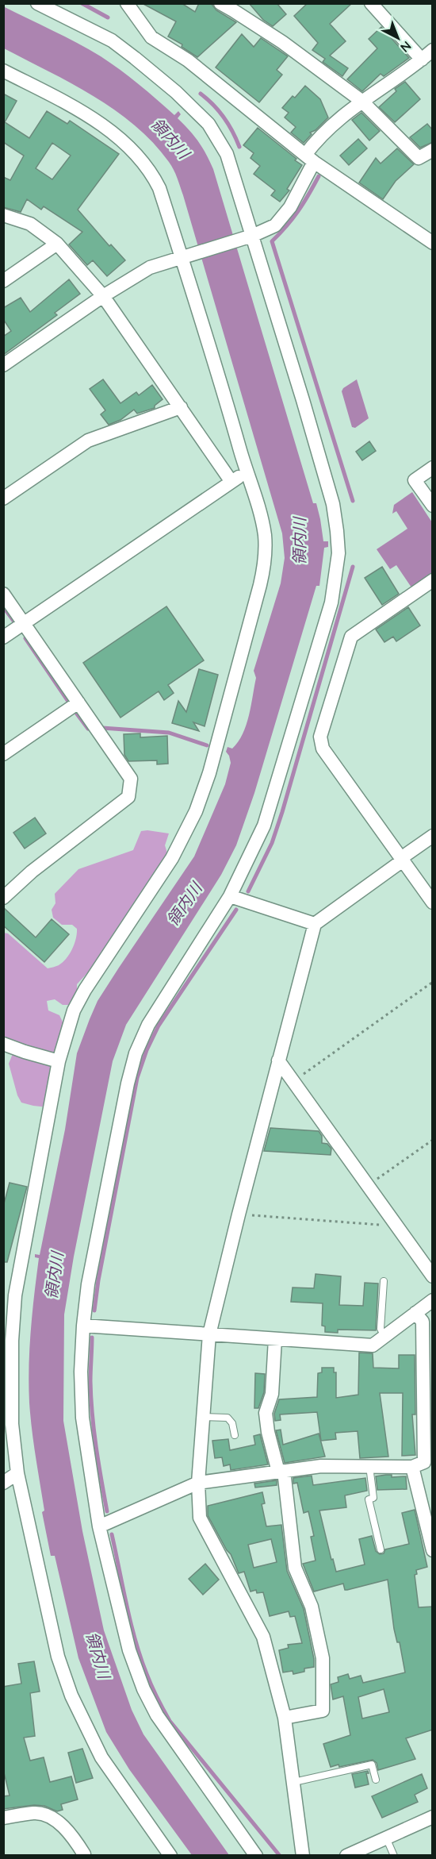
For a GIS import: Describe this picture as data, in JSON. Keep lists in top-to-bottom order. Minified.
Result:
{"water":["領内川"],"north":"bottom right"}
